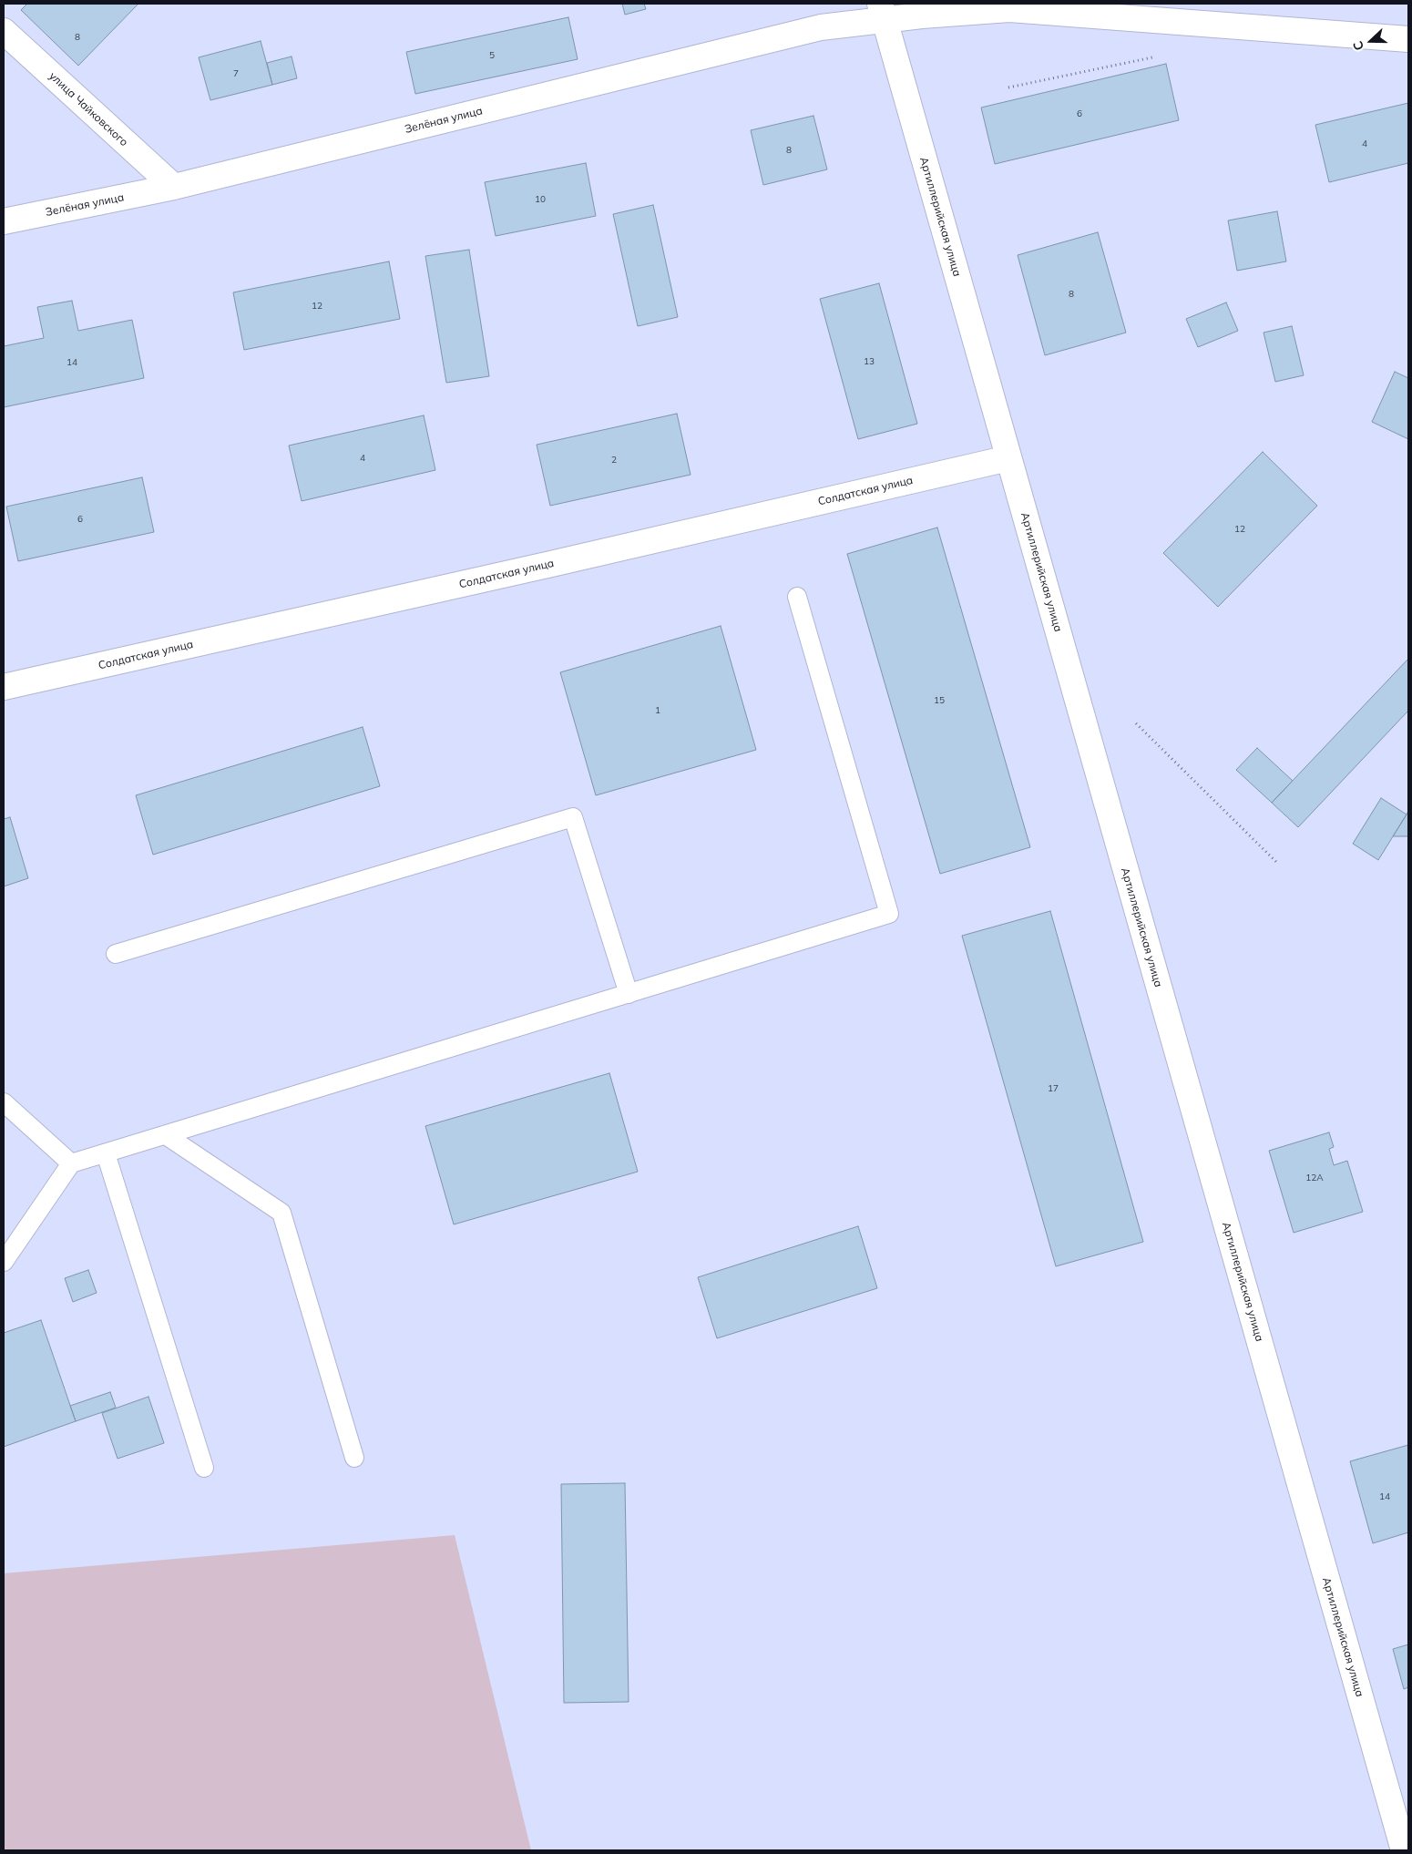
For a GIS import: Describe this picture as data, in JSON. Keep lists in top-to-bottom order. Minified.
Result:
{"streets":{"street":["улица Чайковского","Зелёная улица","Артиллерийская улица","Солдатская улица"]},"crossings":[["улица Чайковского","Зелёная улица"],["Зелёная улица","Артиллерийская улица"],["Артиллерийская улица","Солдатская улица"]],"house_numbers":["8","5","7","6","4","8","10","8","12","13","14","4","2","6","12","15","1","17","12А","14"],"north":"left"}
